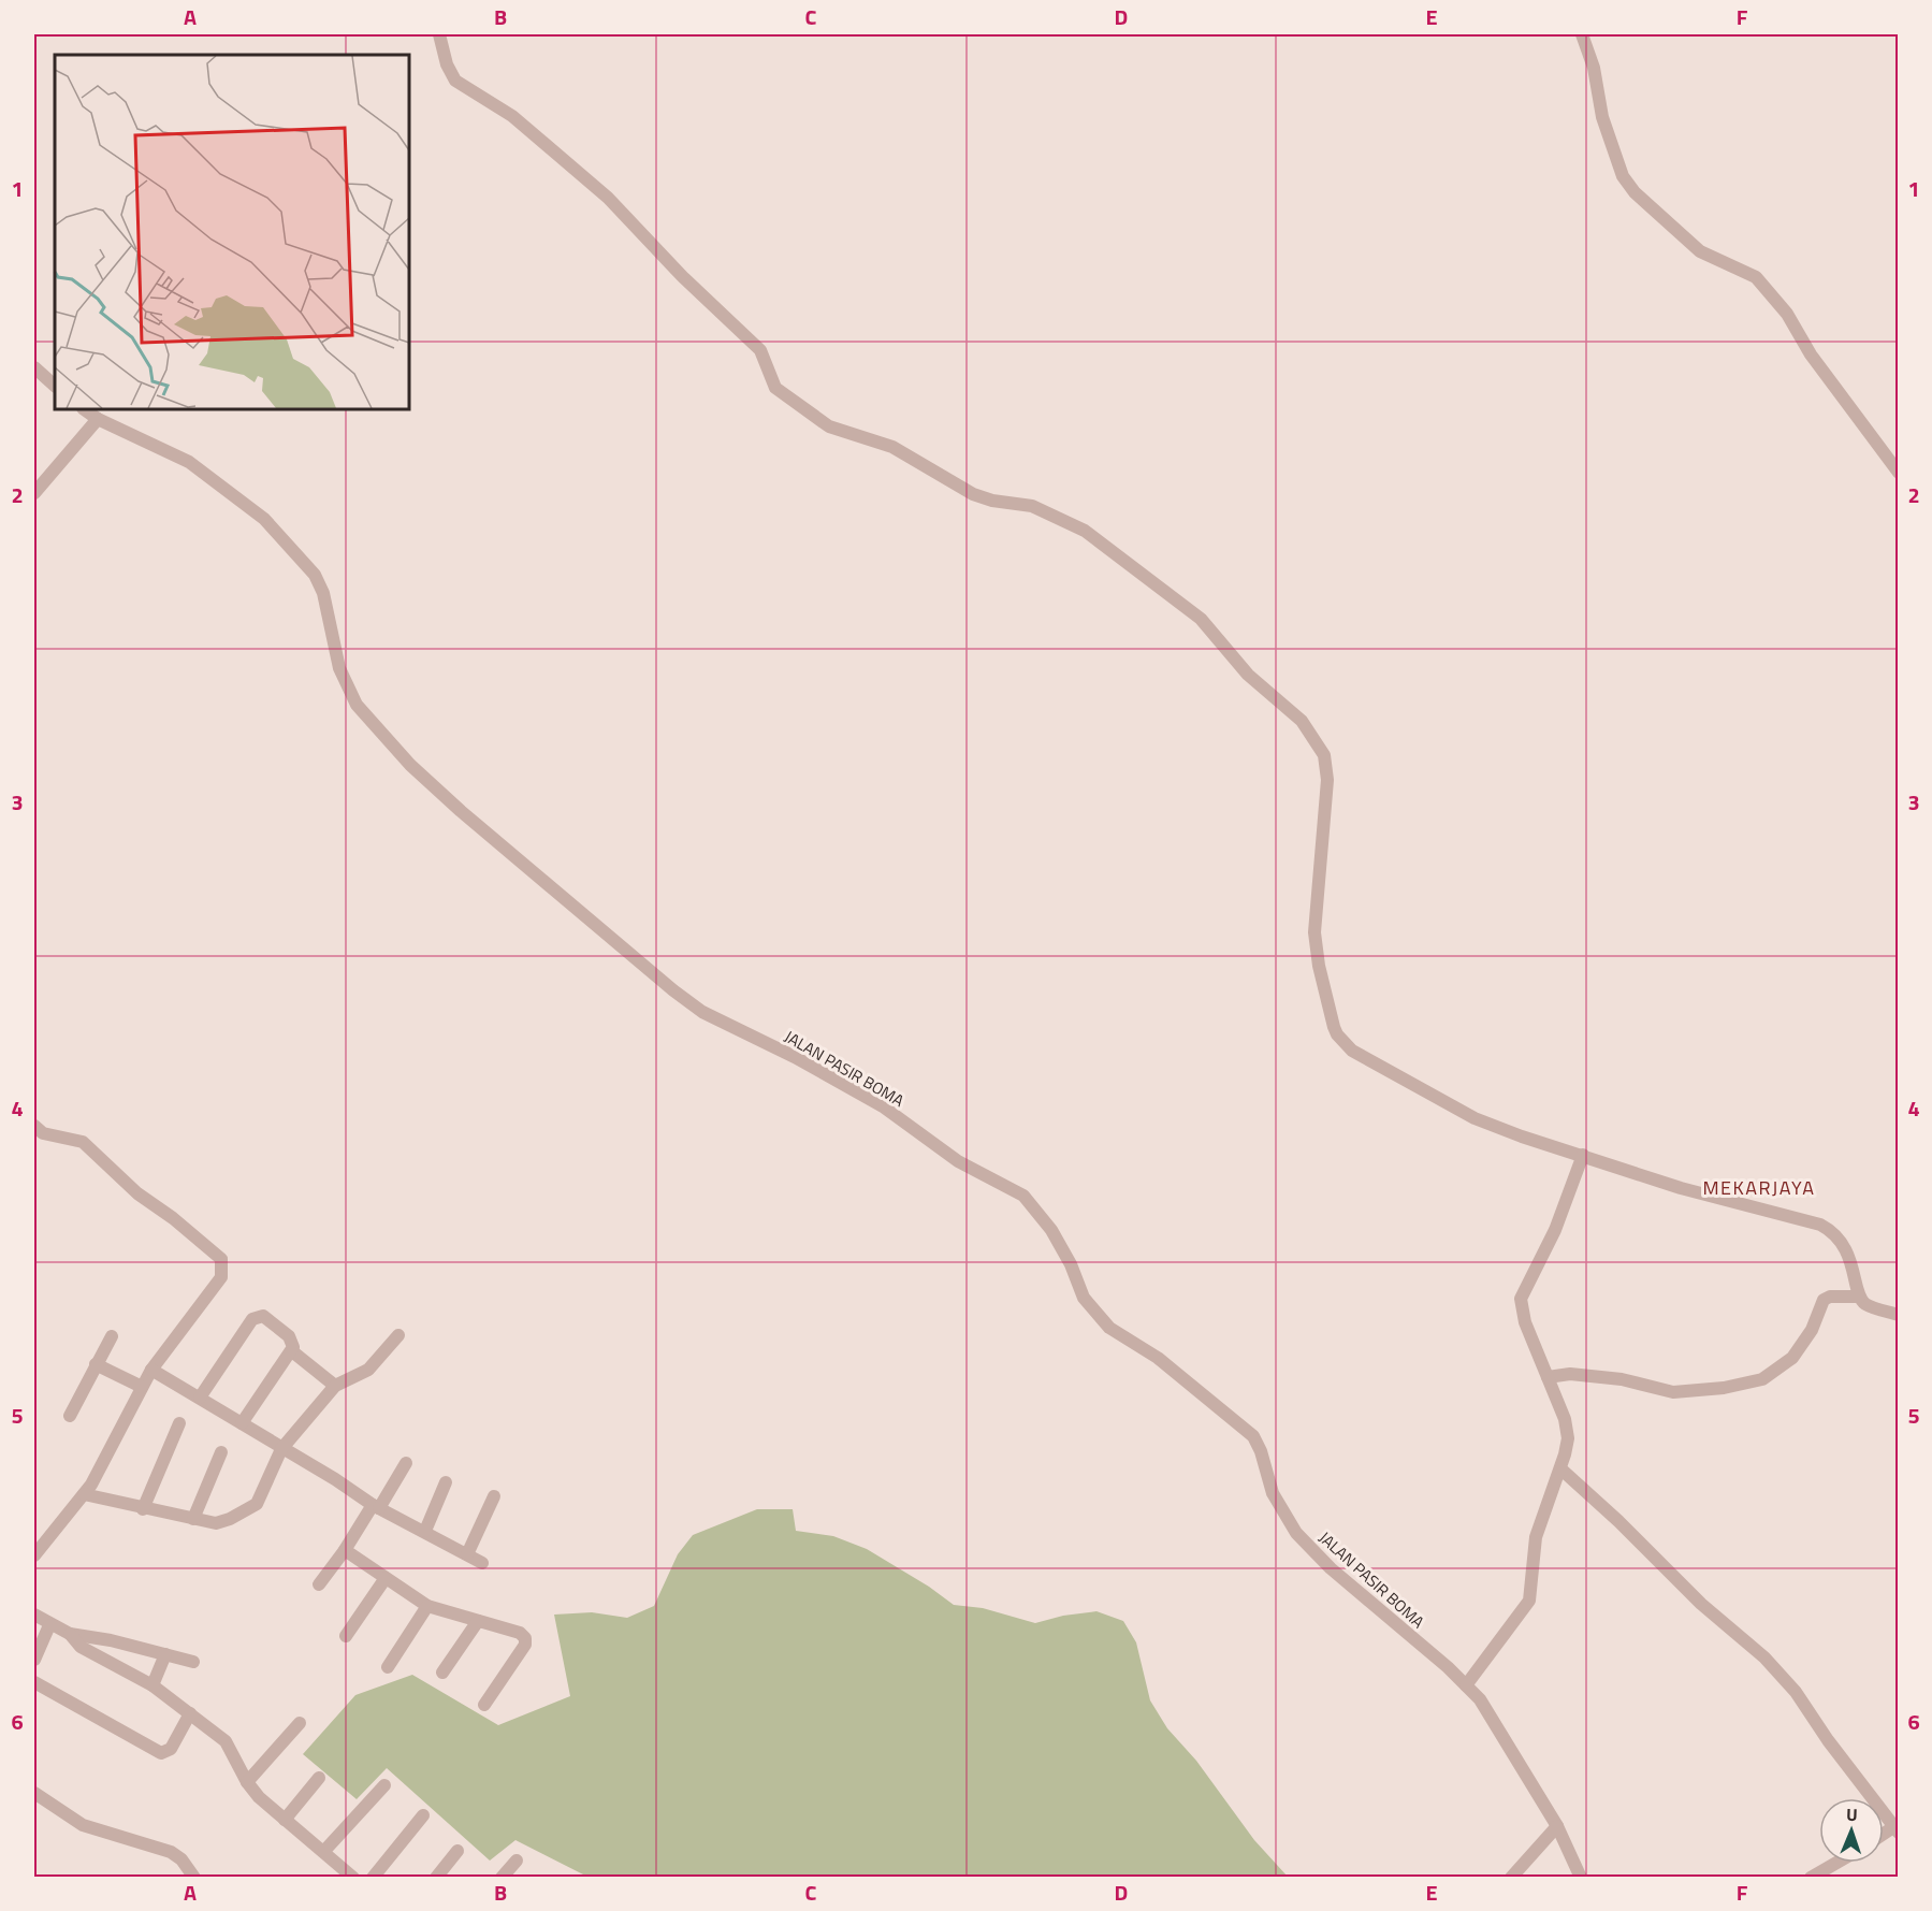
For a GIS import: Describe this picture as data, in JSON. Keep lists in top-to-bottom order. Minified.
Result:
{"streets":{"street":["JALAN PASIR BOMA"]},"districts":["MEKARJAYA"],"north":"top","grid":{"columns":["A","B","C","D","E","F"],"rows":["1","2","3","4","5","6"]}}
